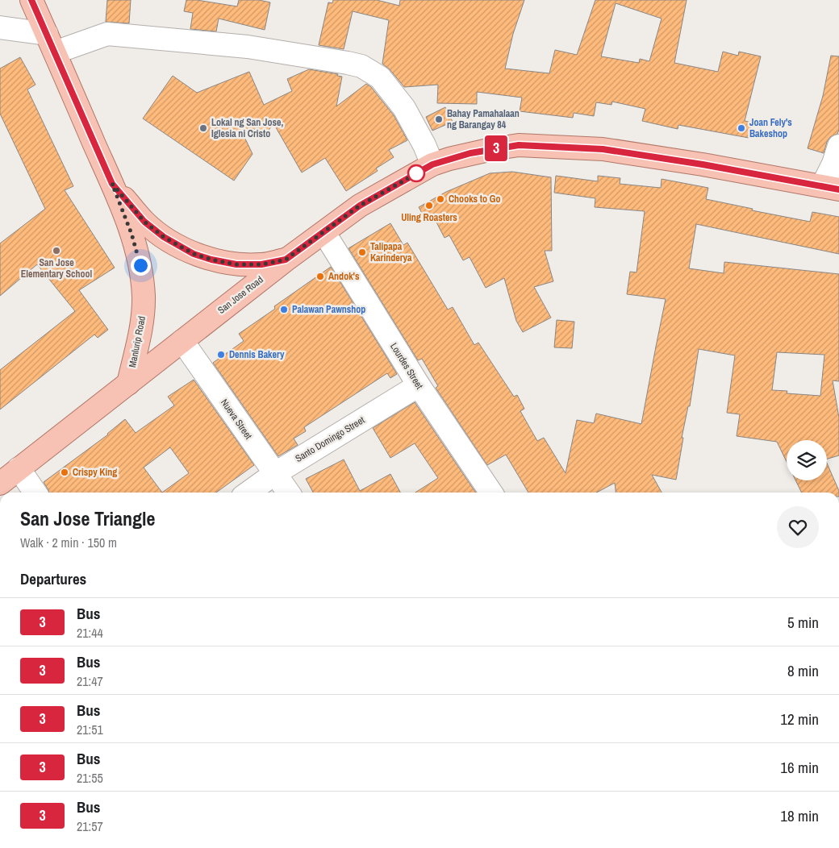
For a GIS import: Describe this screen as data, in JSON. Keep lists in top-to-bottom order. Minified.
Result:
{"streets":{"main road":["San Jose Road","Manlurip Road"],"street":["Lourdes Street","Nueva Street","Santo Domingo Street"]},"crossings":[["San Jose Road","Manlurip Road"],["San Jose Road","Lourdes Street"],["San Jose Road","Nueva Street"],["Lourdes Street","Santo Domingo Street"],["Nueva Street","Santo Domingo Street"]],"places":["Bahay Pamahalaan ng Barangay 84","Lokal ng San Jose, Iglesia ni Cristo","Joan Fely's Bakeshop","Chooks to Go","Uling Roasters","San Jose Elementary School","Talipapa Karinderya","Andok's","Palawan Pawnshop","Dennis Bakery","Crispy King"],"lines":["bus line 3"],"page":{"on_map":"3","heading":[["San Jose Triangle","Walk · 2 min · 150 m"],"Departures"],"list":[{"mark":"3","name":"Bus","note":"21:44","value":"5 min"},{"mark":"3","name":"Bus","note":"21:47","value":"8 min"},{"mark":"3","name":"Bus","note":"21:51","value":"12 min"},{"mark":"3","name":"Bus","note":"21:55","value":"16 min"},{"mark":"3","name":"Bus","note":"21:57","value":"18 min"}]}}
